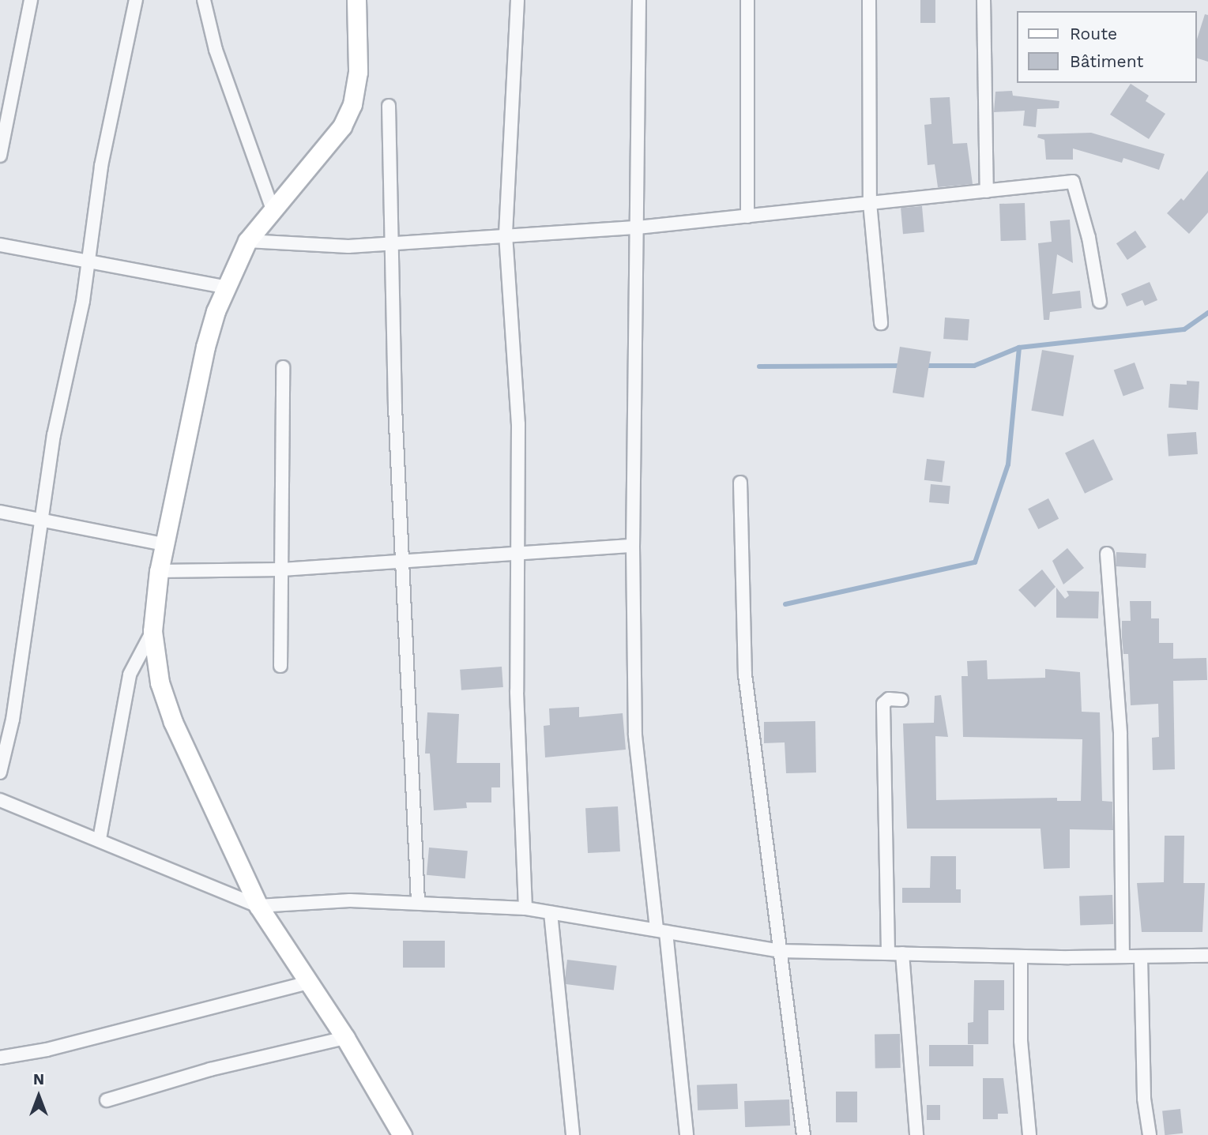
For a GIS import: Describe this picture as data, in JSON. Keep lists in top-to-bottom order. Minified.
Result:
{"legend":["Route","Bâtiment"],"north":"top"}
